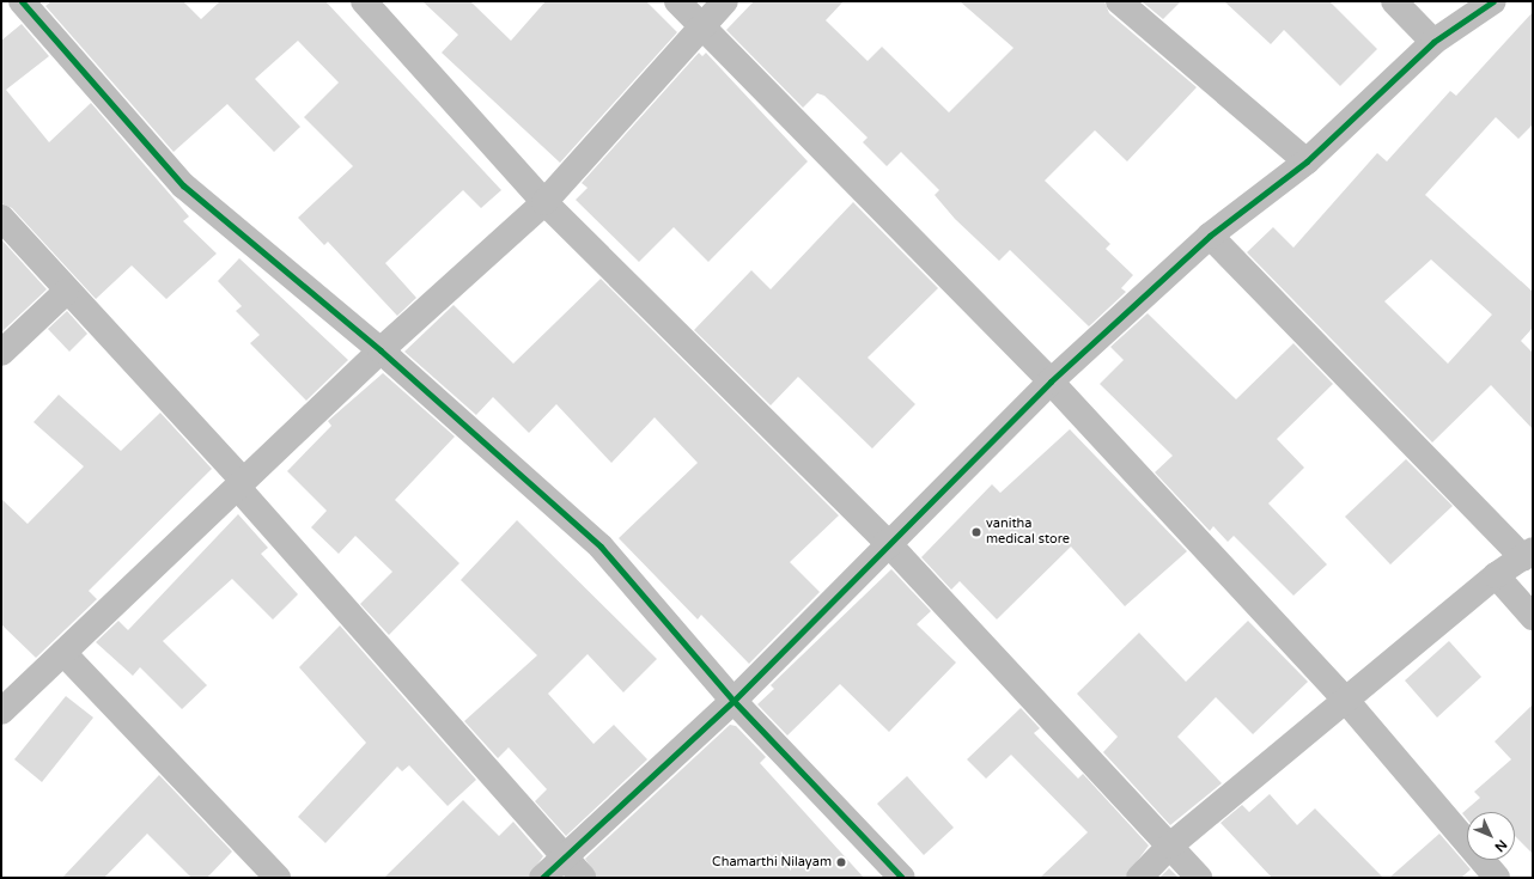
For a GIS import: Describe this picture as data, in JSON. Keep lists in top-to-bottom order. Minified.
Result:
{"places":["vanitha medical store","Chamarthi Nilayam"],"north":"bottom right"}
